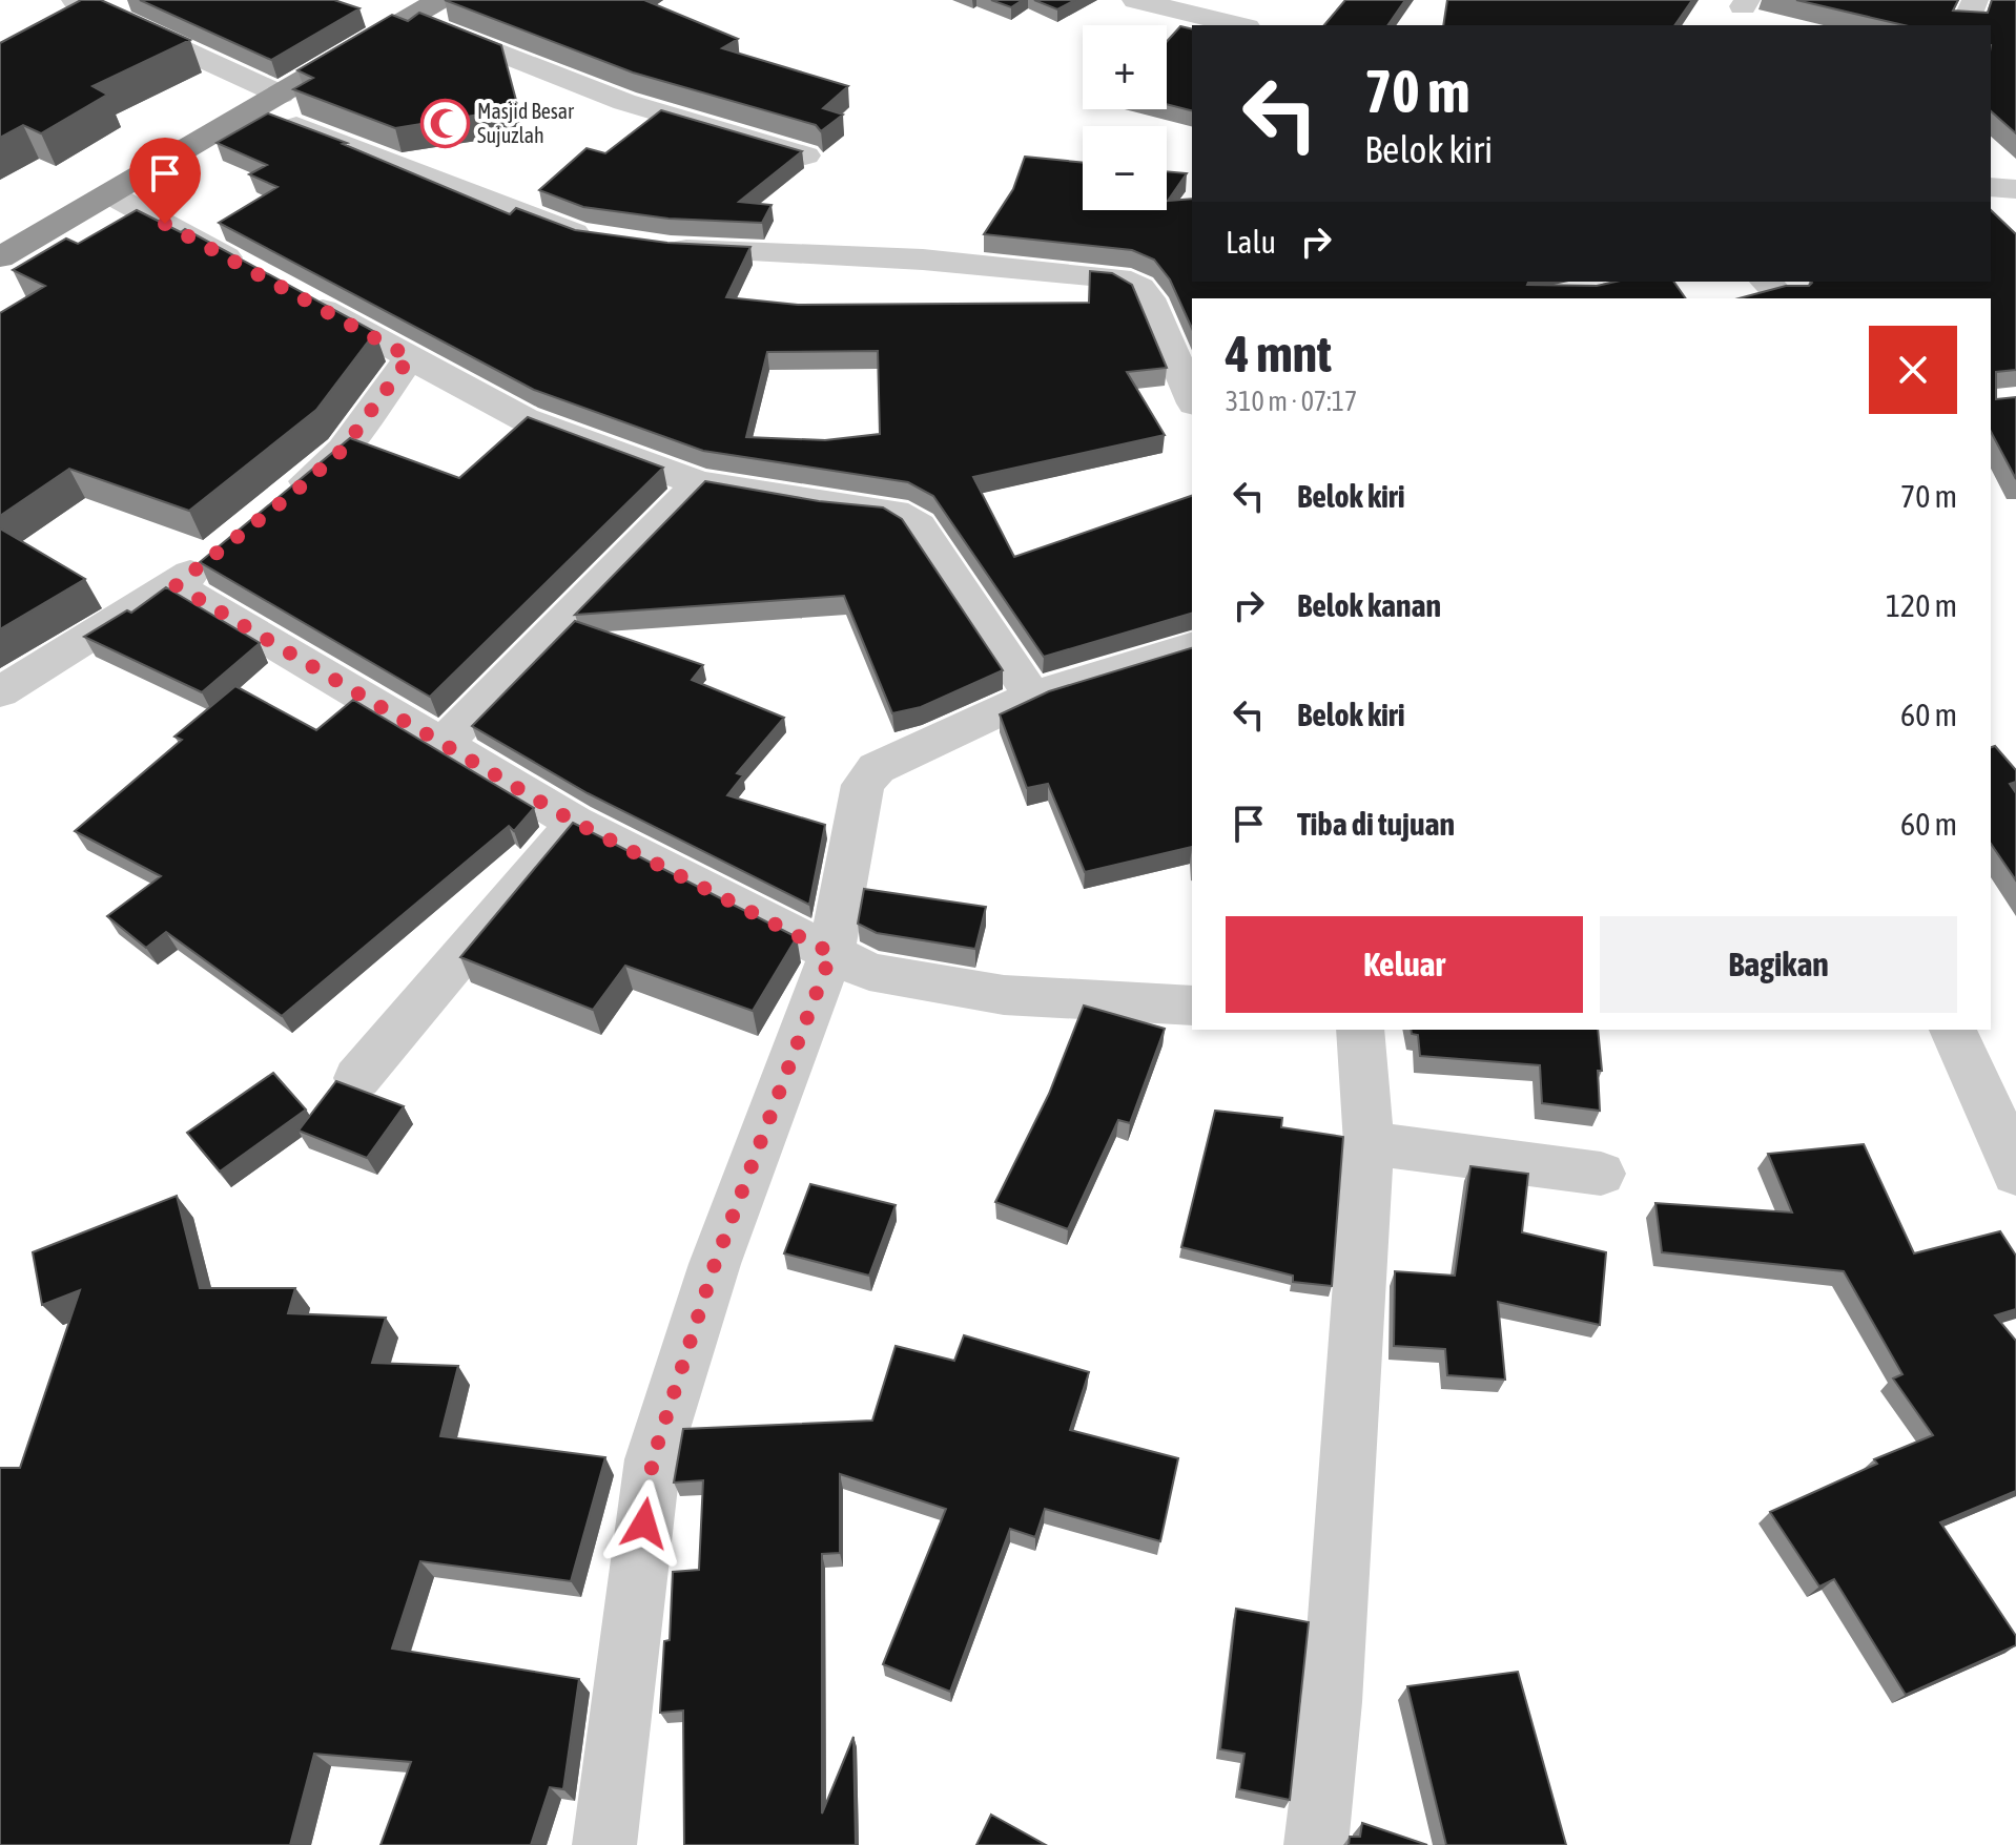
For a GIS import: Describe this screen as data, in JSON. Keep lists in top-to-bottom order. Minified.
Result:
{"places":{"mosque":["Masjid Besar Sujuzlah"]},"page":{"map_buttons":["+","−"],"turn":["70 m","Belok kiri"],"then":"Lalu","heading":["4 mnt","310 m · 07:17"],"list":[{"name":"Belok kiri","value":"70 m"},{"name":"Belok kanan","value":"120 m"},{"name":"Belok kiri","value":"60 m"},{"name":"Tiba di tujuan","value":"60 m"}],"buttons":["Keluar","Bagikan"]}}
